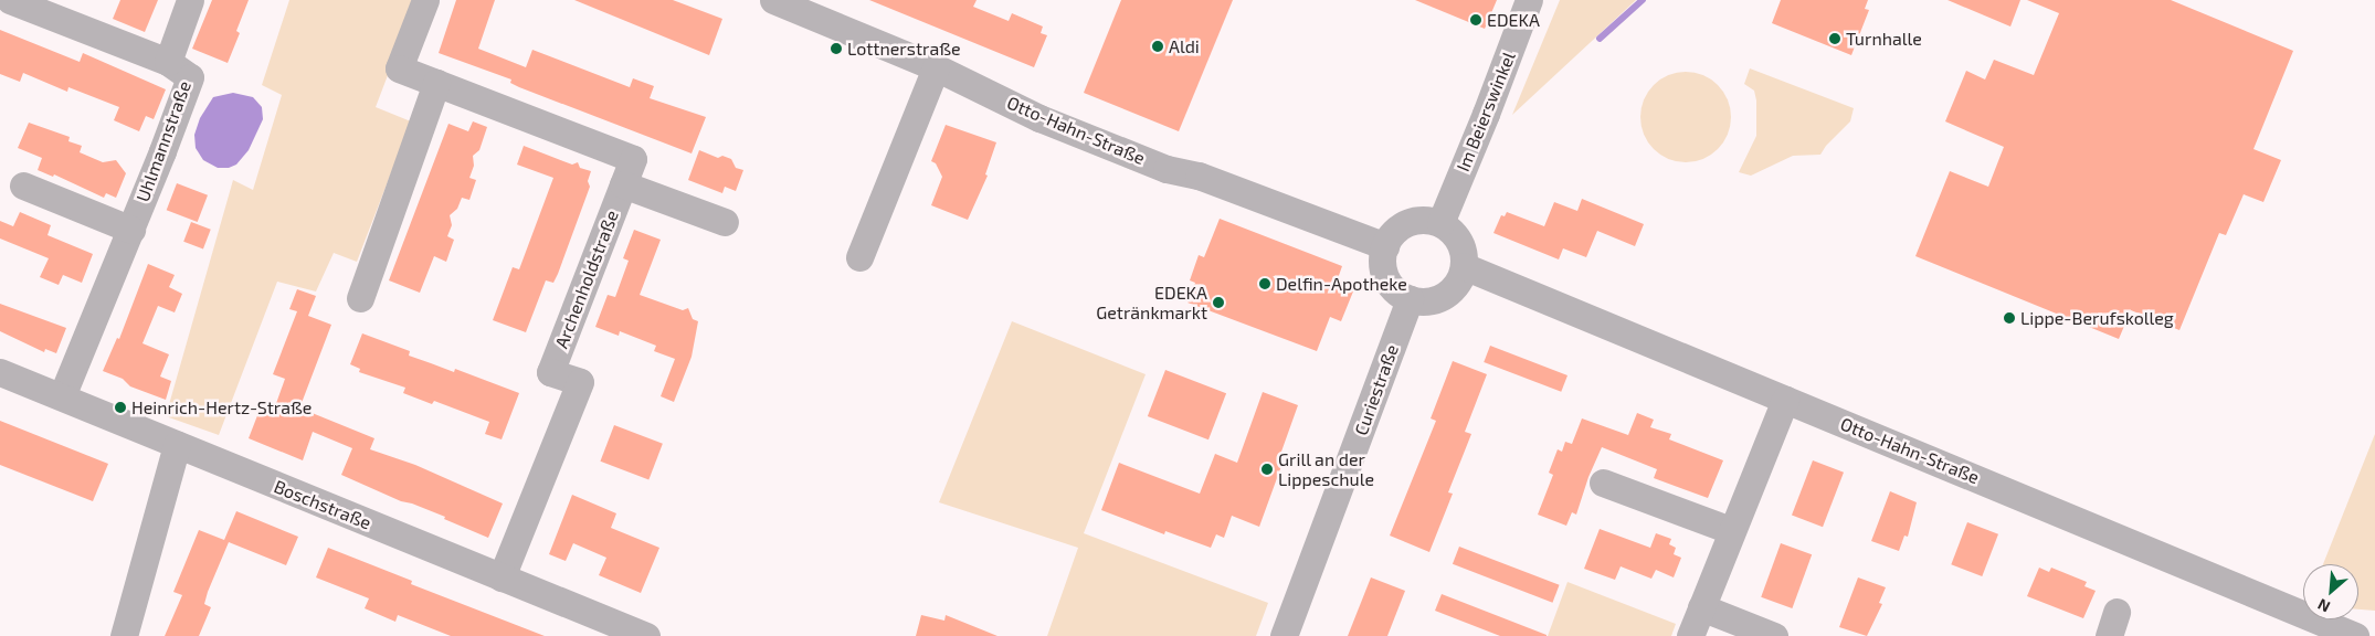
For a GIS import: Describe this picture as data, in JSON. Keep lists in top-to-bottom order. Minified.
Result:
{"streets":{"street":["Im Beierswinkel","Otto-Hahn-Straße","Uhlmannstraße","Archenholdstraße","Curiestraße","Boschstraße"]},"crossings":[["Im Beierswinkel","Otto-Hahn-Straße"],["Im Beierswinkel","Curiestraße"],["Otto-Hahn-Straße","Curiestraße"],["Uhlmannstraße","Boschstraße"],["Archenholdstraße","Boschstraße"]],"places":["EDEKA","Turnhalle","Aldi","Lottnerstraße","Delfin-Apotheke","EDEKA Getränkmarkt","Lippe-Berufskolleg","Heinrich-Hertz-Straße","Grill an der Lippeschule"],"north":"bottom left"}
